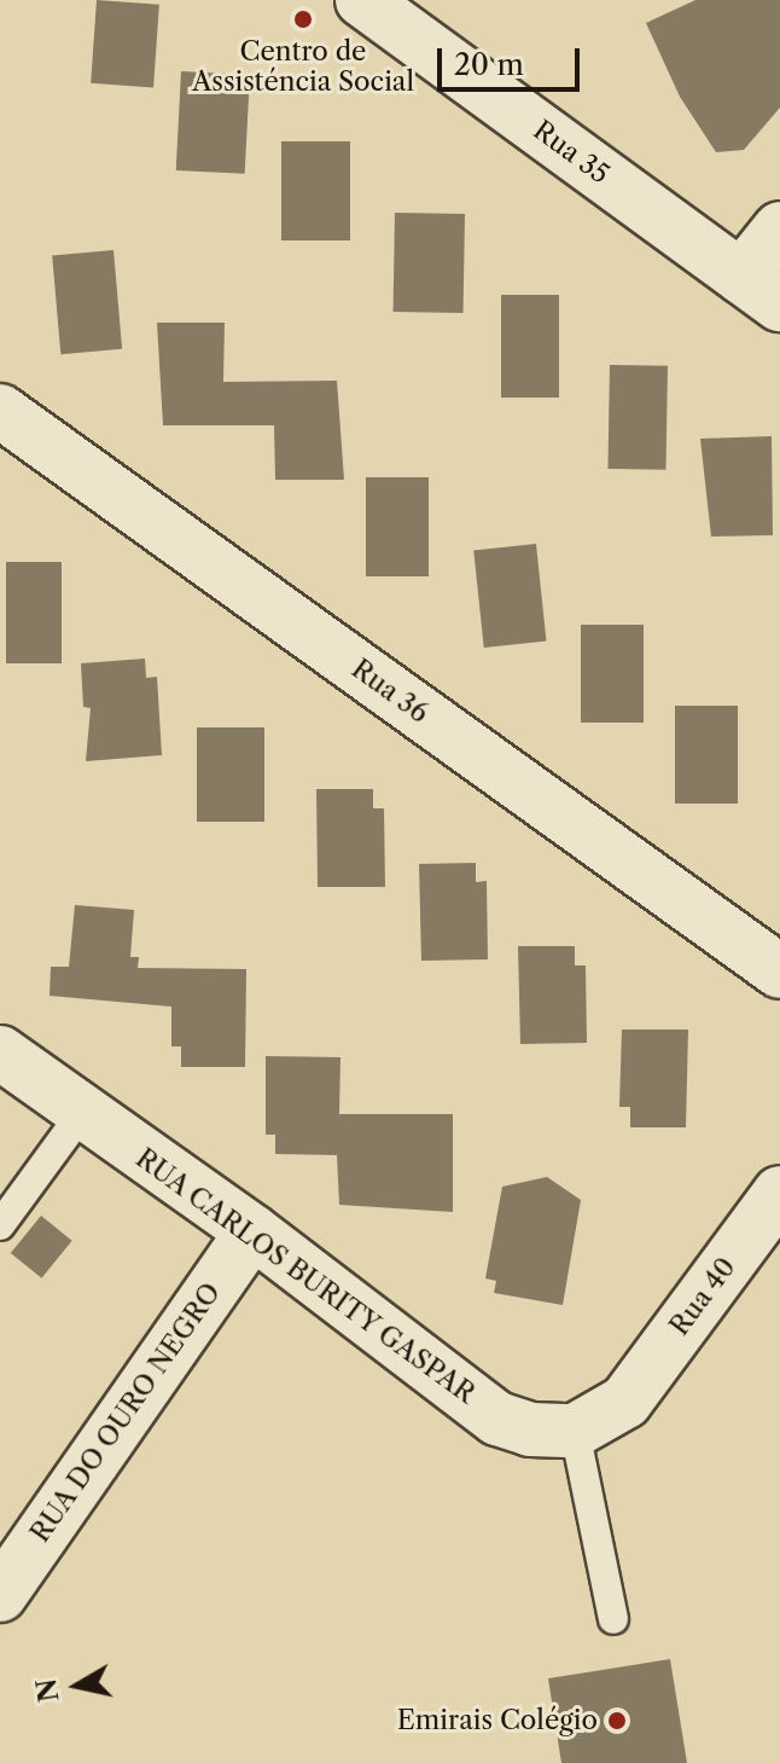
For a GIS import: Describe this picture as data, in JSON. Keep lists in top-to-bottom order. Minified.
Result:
{"streets":{"street":["Rua 35","Rua 36","RUA CARLOS BURITY GASPAR","Rua 40","RUA DO OURO NEGRO"]},"crossings":[["RUA CARLOS BURITY GASPAR","Rua 40"],["RUA CARLOS BURITY GASPAR","RUA DO OURO NEGRO"]],"places":["Centro de Assisténcia Social","Emirais Colégio"],"scale_bar":"20 m","north":"left"}
